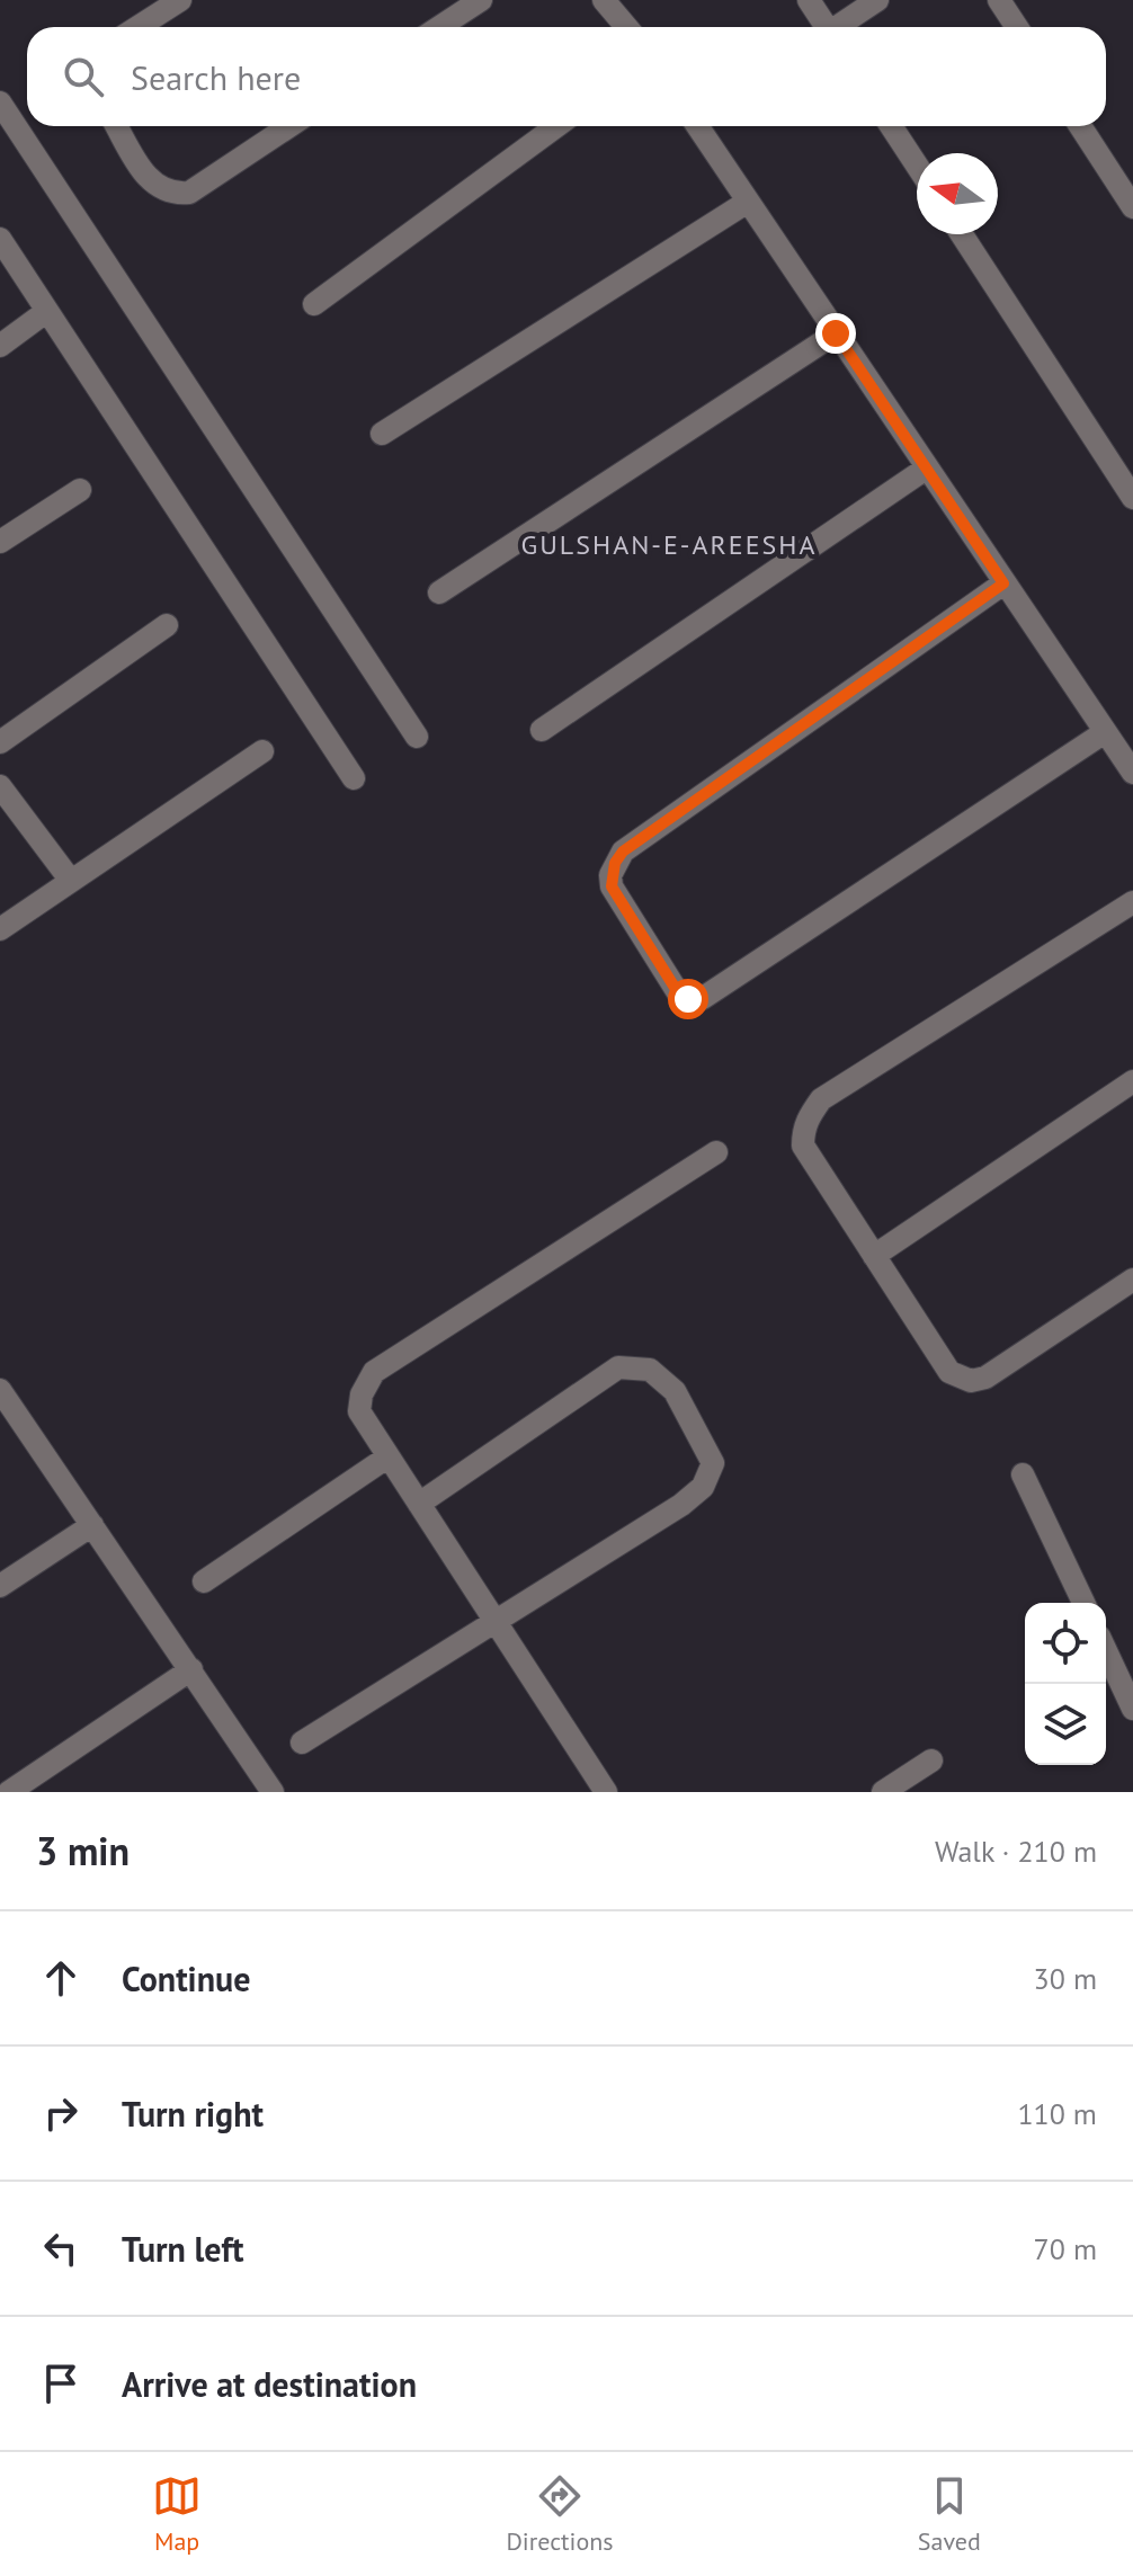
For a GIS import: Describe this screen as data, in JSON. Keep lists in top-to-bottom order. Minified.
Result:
{"districts":["GULSHAN-E-AREESHA"],"north":"left","page":{"search":"Search here","heading":["3 min","Walk · 210 m"],"list":[["Continue","30 m"],["Turn right","110 m"],["Turn left","70 m"],"Arrive at destination"],"nav":["Map","Directions","Saved"]}}
